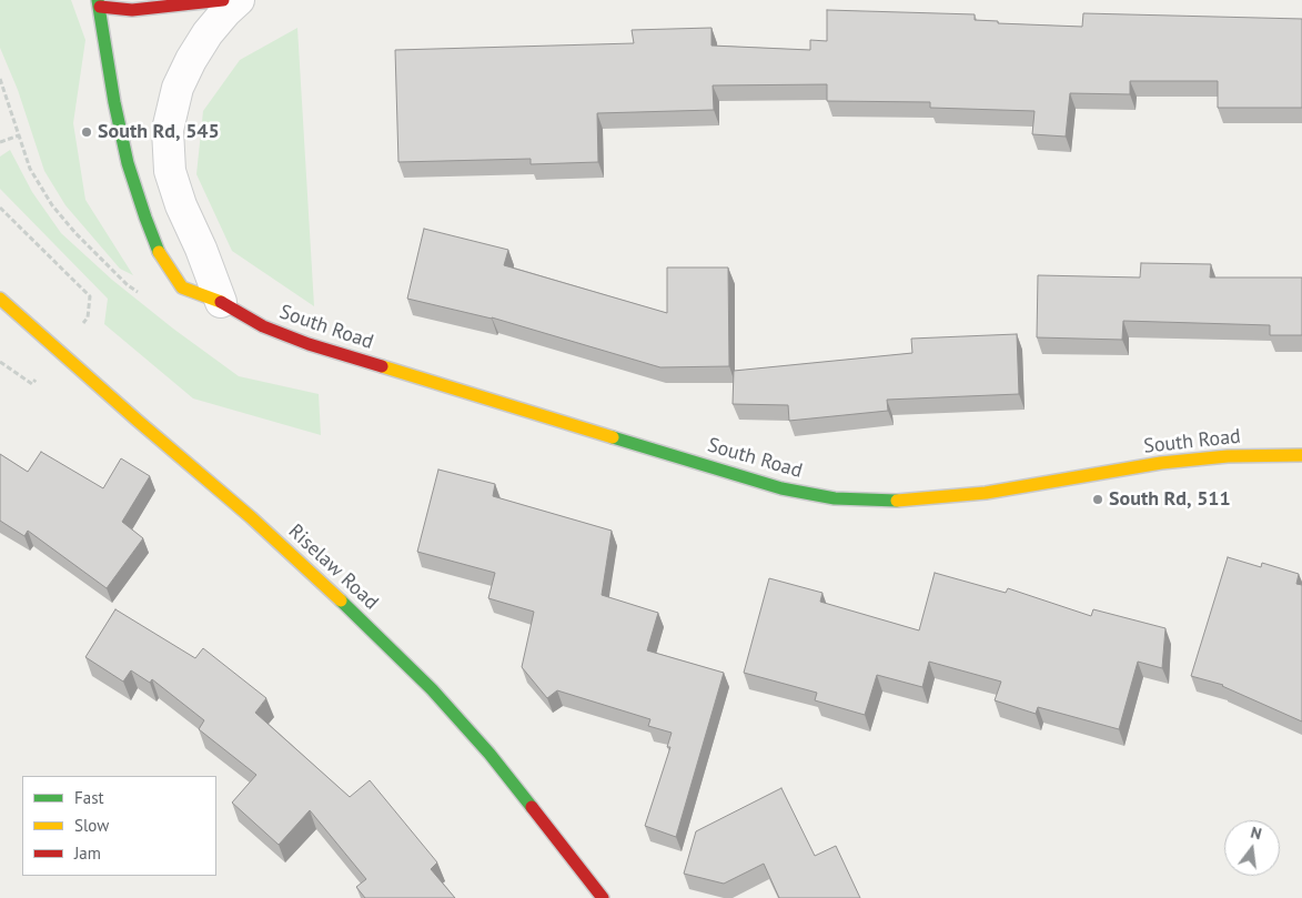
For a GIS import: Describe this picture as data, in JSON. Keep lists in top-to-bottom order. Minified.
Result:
{"streets":{"main road":["South Road","Riselaw Road"]},"places":["South Rd, 545","South Rd, 511"],"legend":["Fast","Slow","Jam"],"north":"top"}
